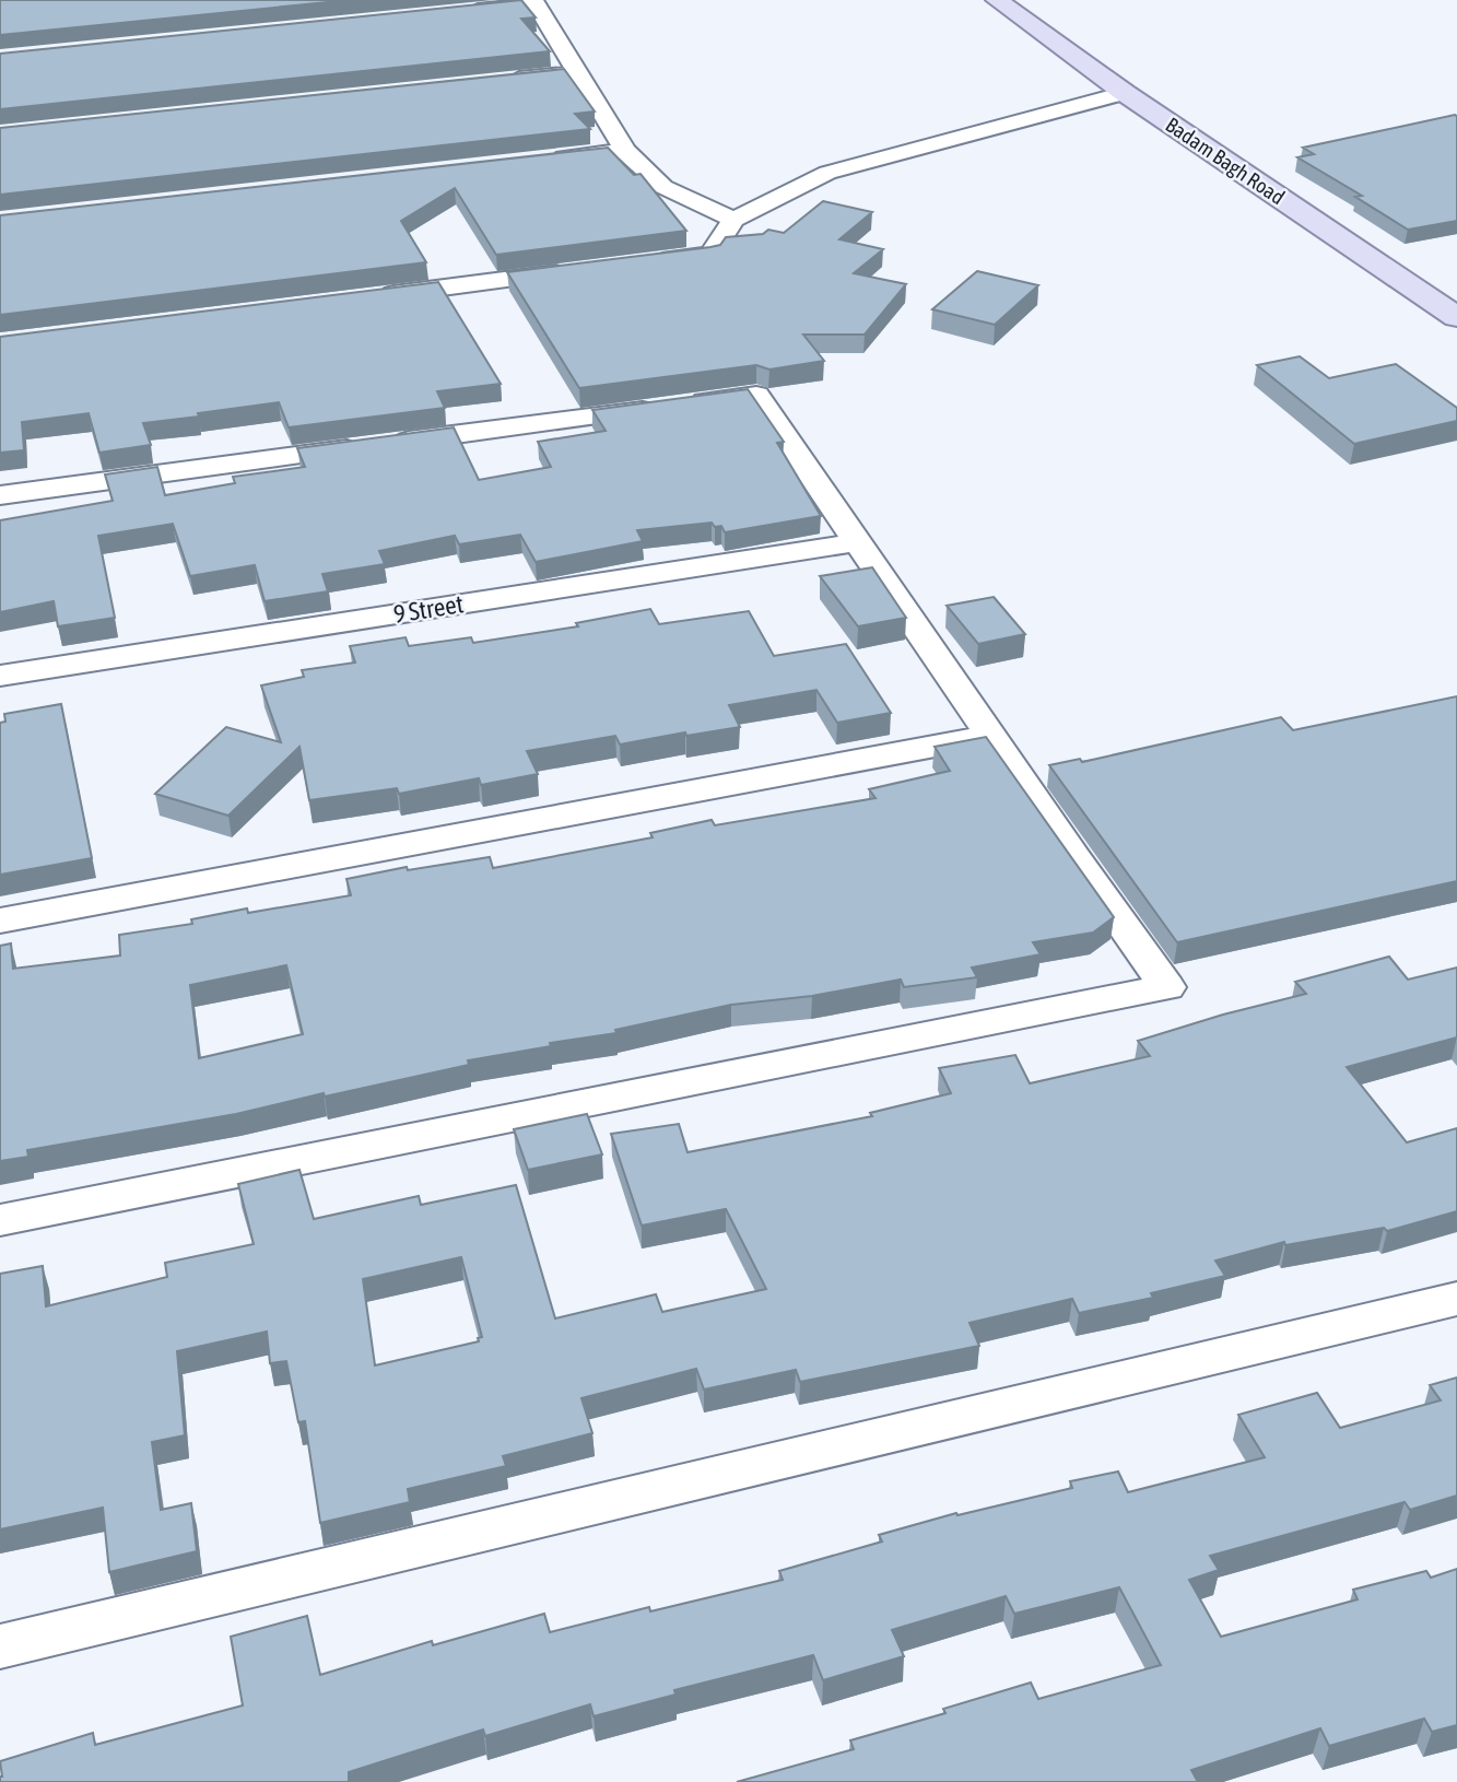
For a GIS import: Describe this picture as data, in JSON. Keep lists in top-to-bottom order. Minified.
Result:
{"streets":{"main road":["Badam Bagh Road"],"street":["9 Street"]}}
